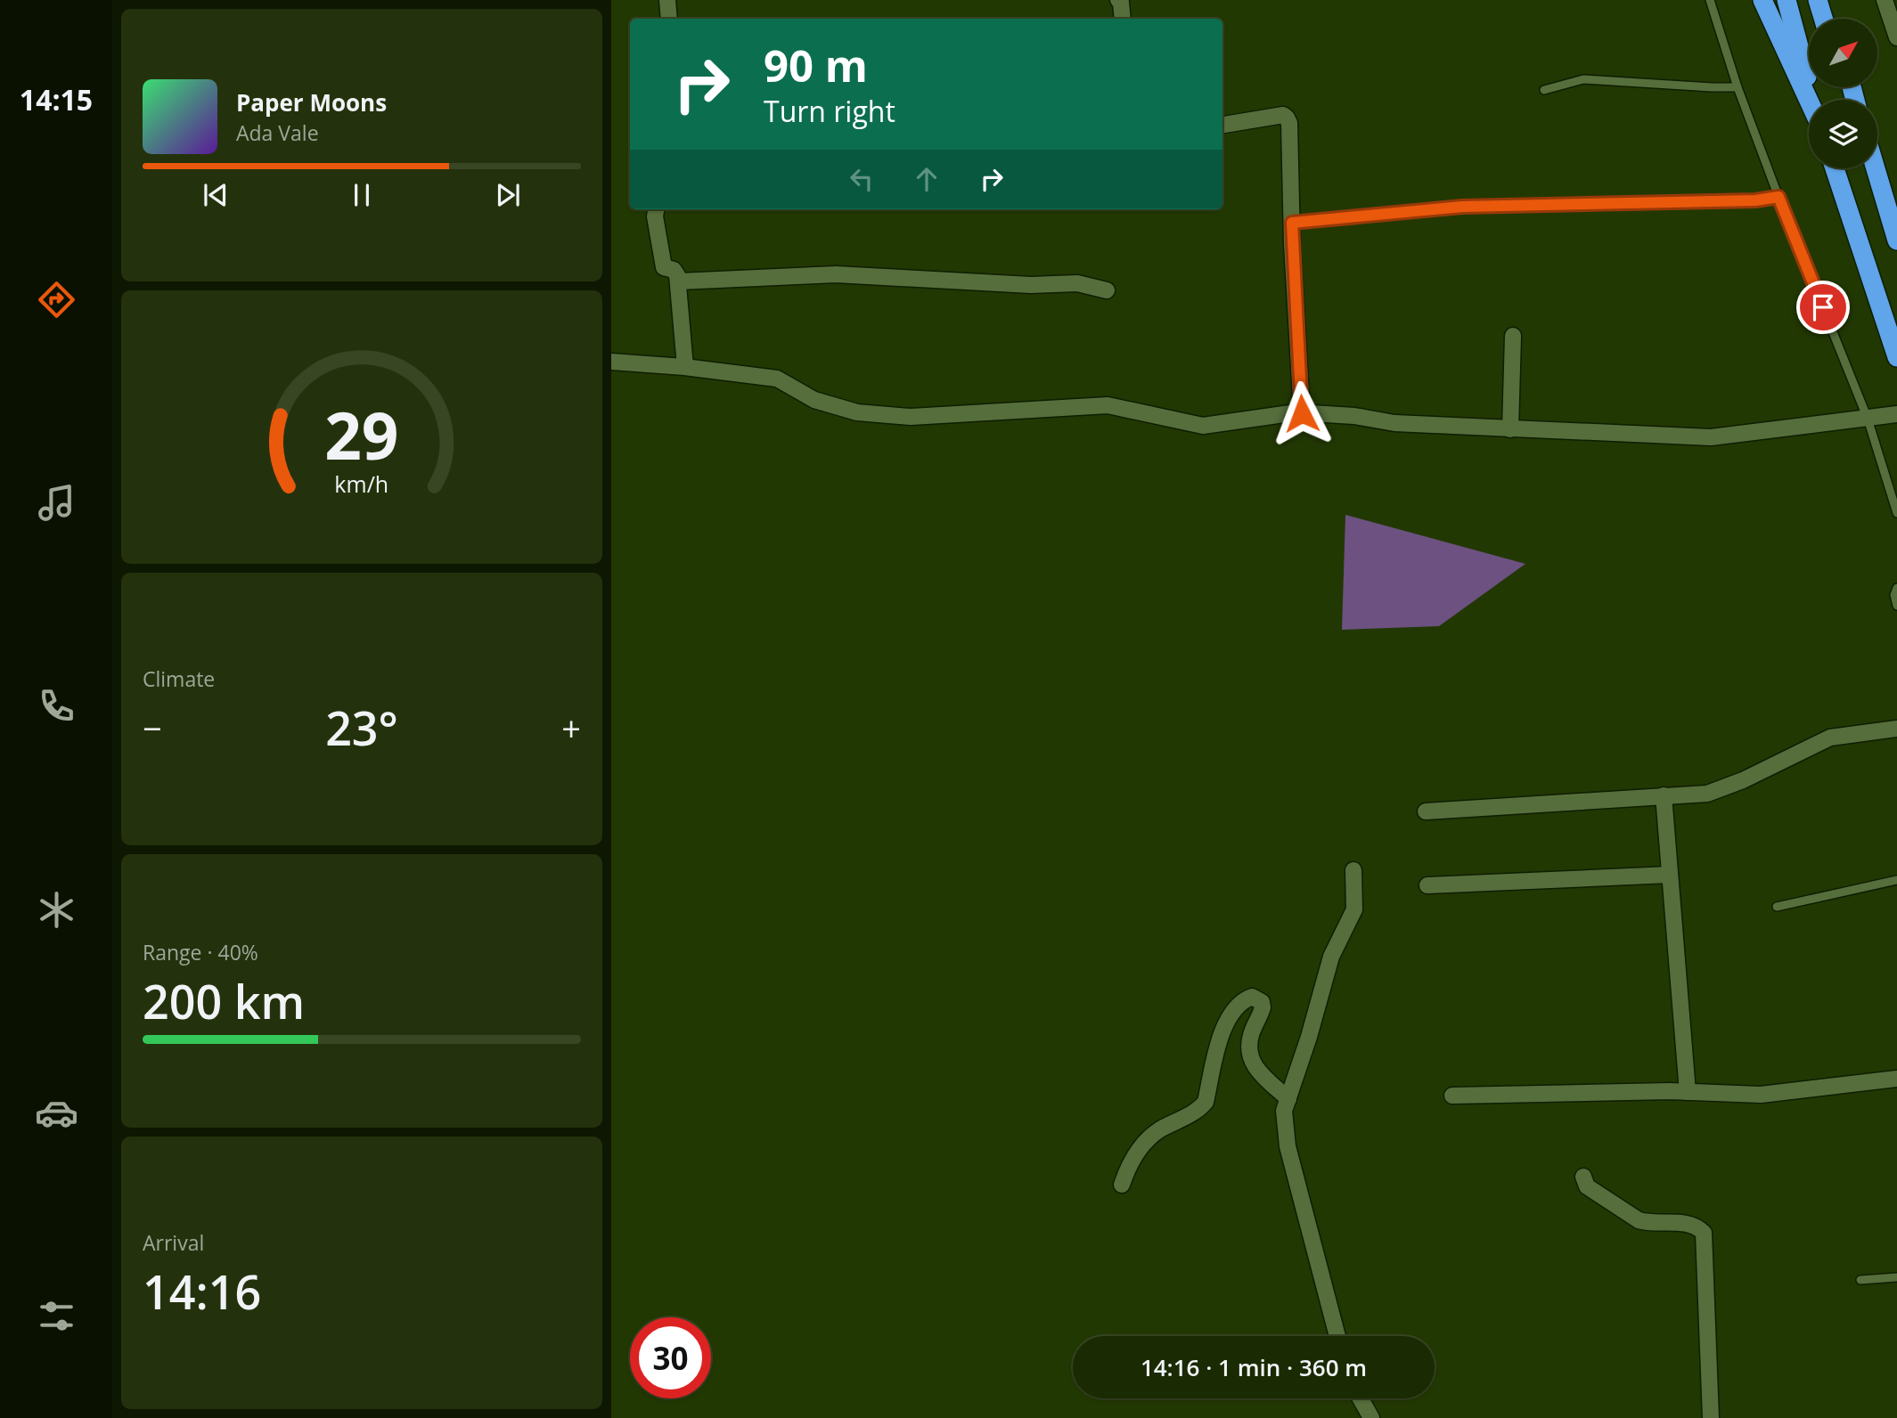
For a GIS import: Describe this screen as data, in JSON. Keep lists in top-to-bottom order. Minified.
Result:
{"north":"top right","page":{"tabs":"14:15","turn":["90 m","Turn right"],"song":["Paper Moons","Ada Vale"],"tile":["Climate",["Range · 40%","200 km"],["Arrival","14:16"]],"heat":["−","23°","+"],"limit":"30","trip":"14:16 · 1 min · 360 m","gauge":["29","km/h"]}}
